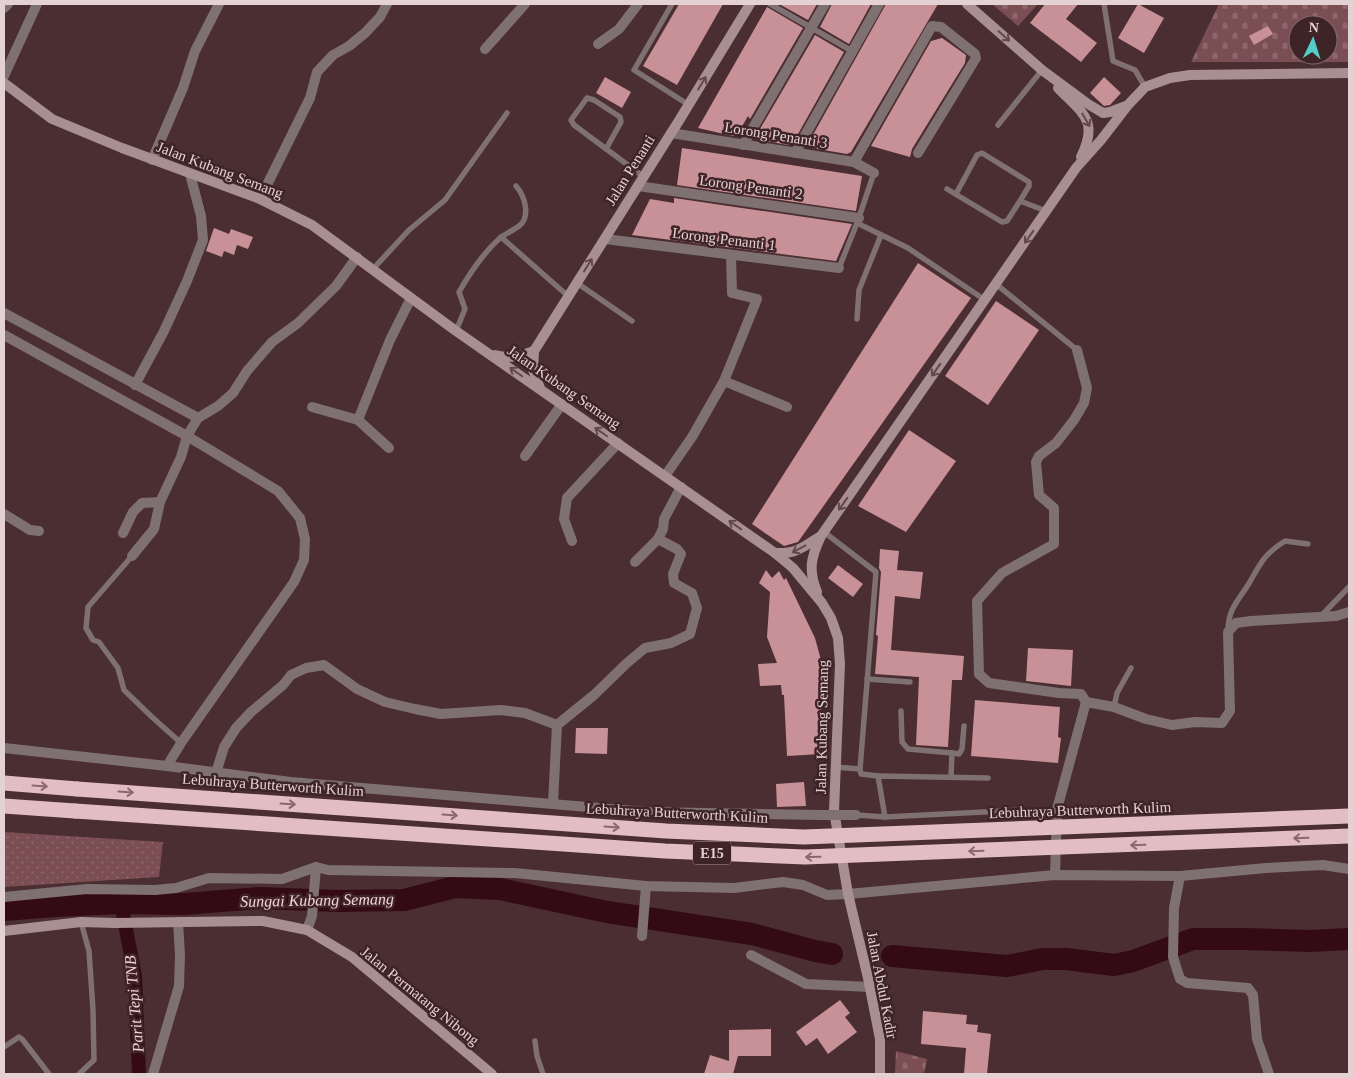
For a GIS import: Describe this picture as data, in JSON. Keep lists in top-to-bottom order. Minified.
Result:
{"streets":{"highway":["Lebuhraya Butterworth Kulim","E15"],"main road":["Jalan Kubang Semang","Jalan Penanti","Jalan Abdul Kadir","Jalan Permatang Nibong"],"street":["Lorong Penanti 3","Lorong Penanti 2","Lorong Penanti 1"]},"crossings":[["Lorong Penanti 3","Jalan Penanti"],["Jalan Kubang Semang","Jalan Abdul Kadir"],["Jalan Penanti","Lorong Penanti 2"],["Jalan Penanti","Lorong Penanti 1"]],"one_way":["Jalan Penanti"],"water":["Sungai Kubang Semang","Parit Tepi TNB"],"north":"top"}
